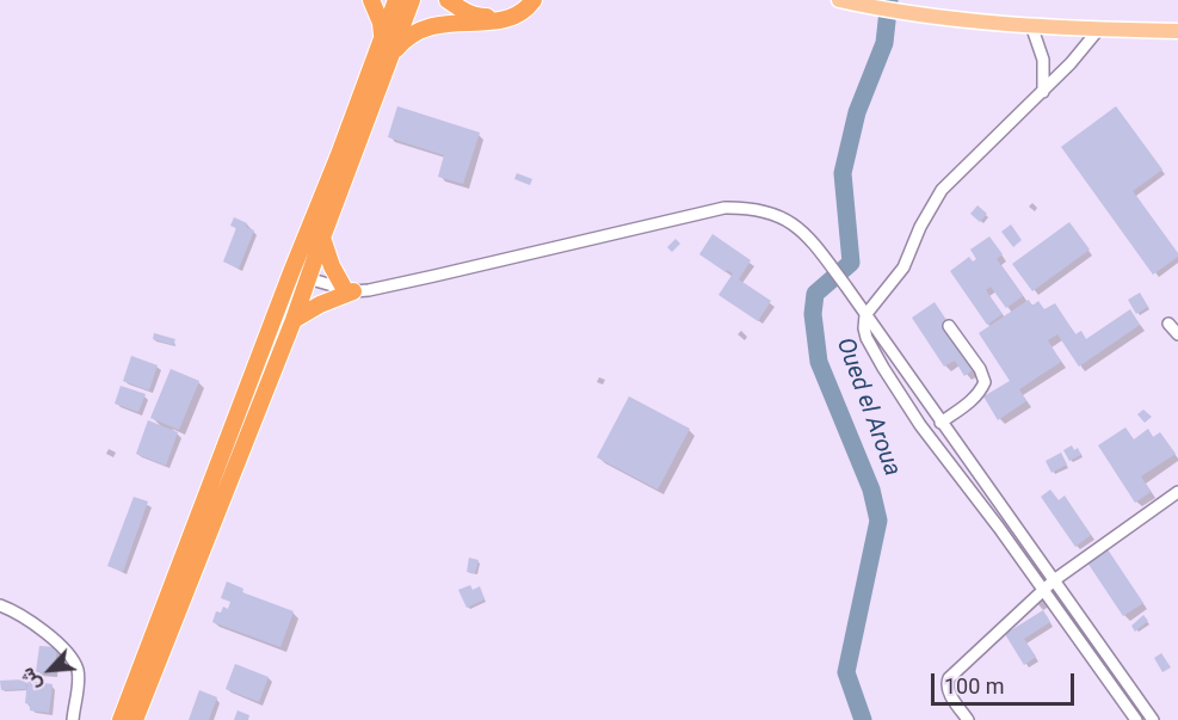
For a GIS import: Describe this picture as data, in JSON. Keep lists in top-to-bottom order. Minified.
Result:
{"water":["Oued el Aroua"],"scale_bar":"100 m","north":"bottom left"}
